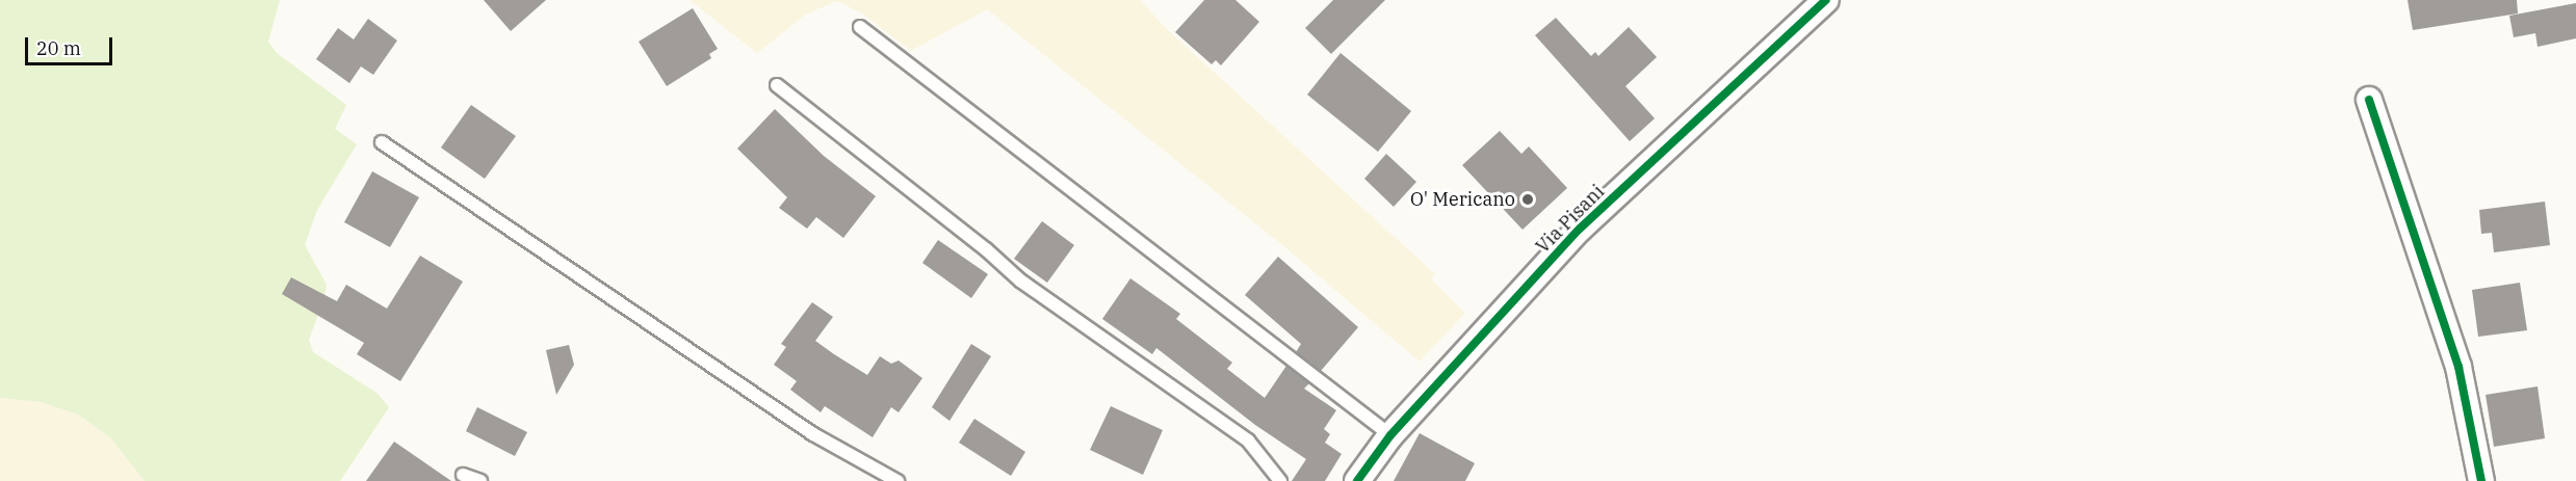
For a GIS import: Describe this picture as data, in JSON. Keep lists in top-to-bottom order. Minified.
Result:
{"streets":{"street":["Via Pisani"]},"places":["O' Mericano"],"scale_bar":"20 m"}
